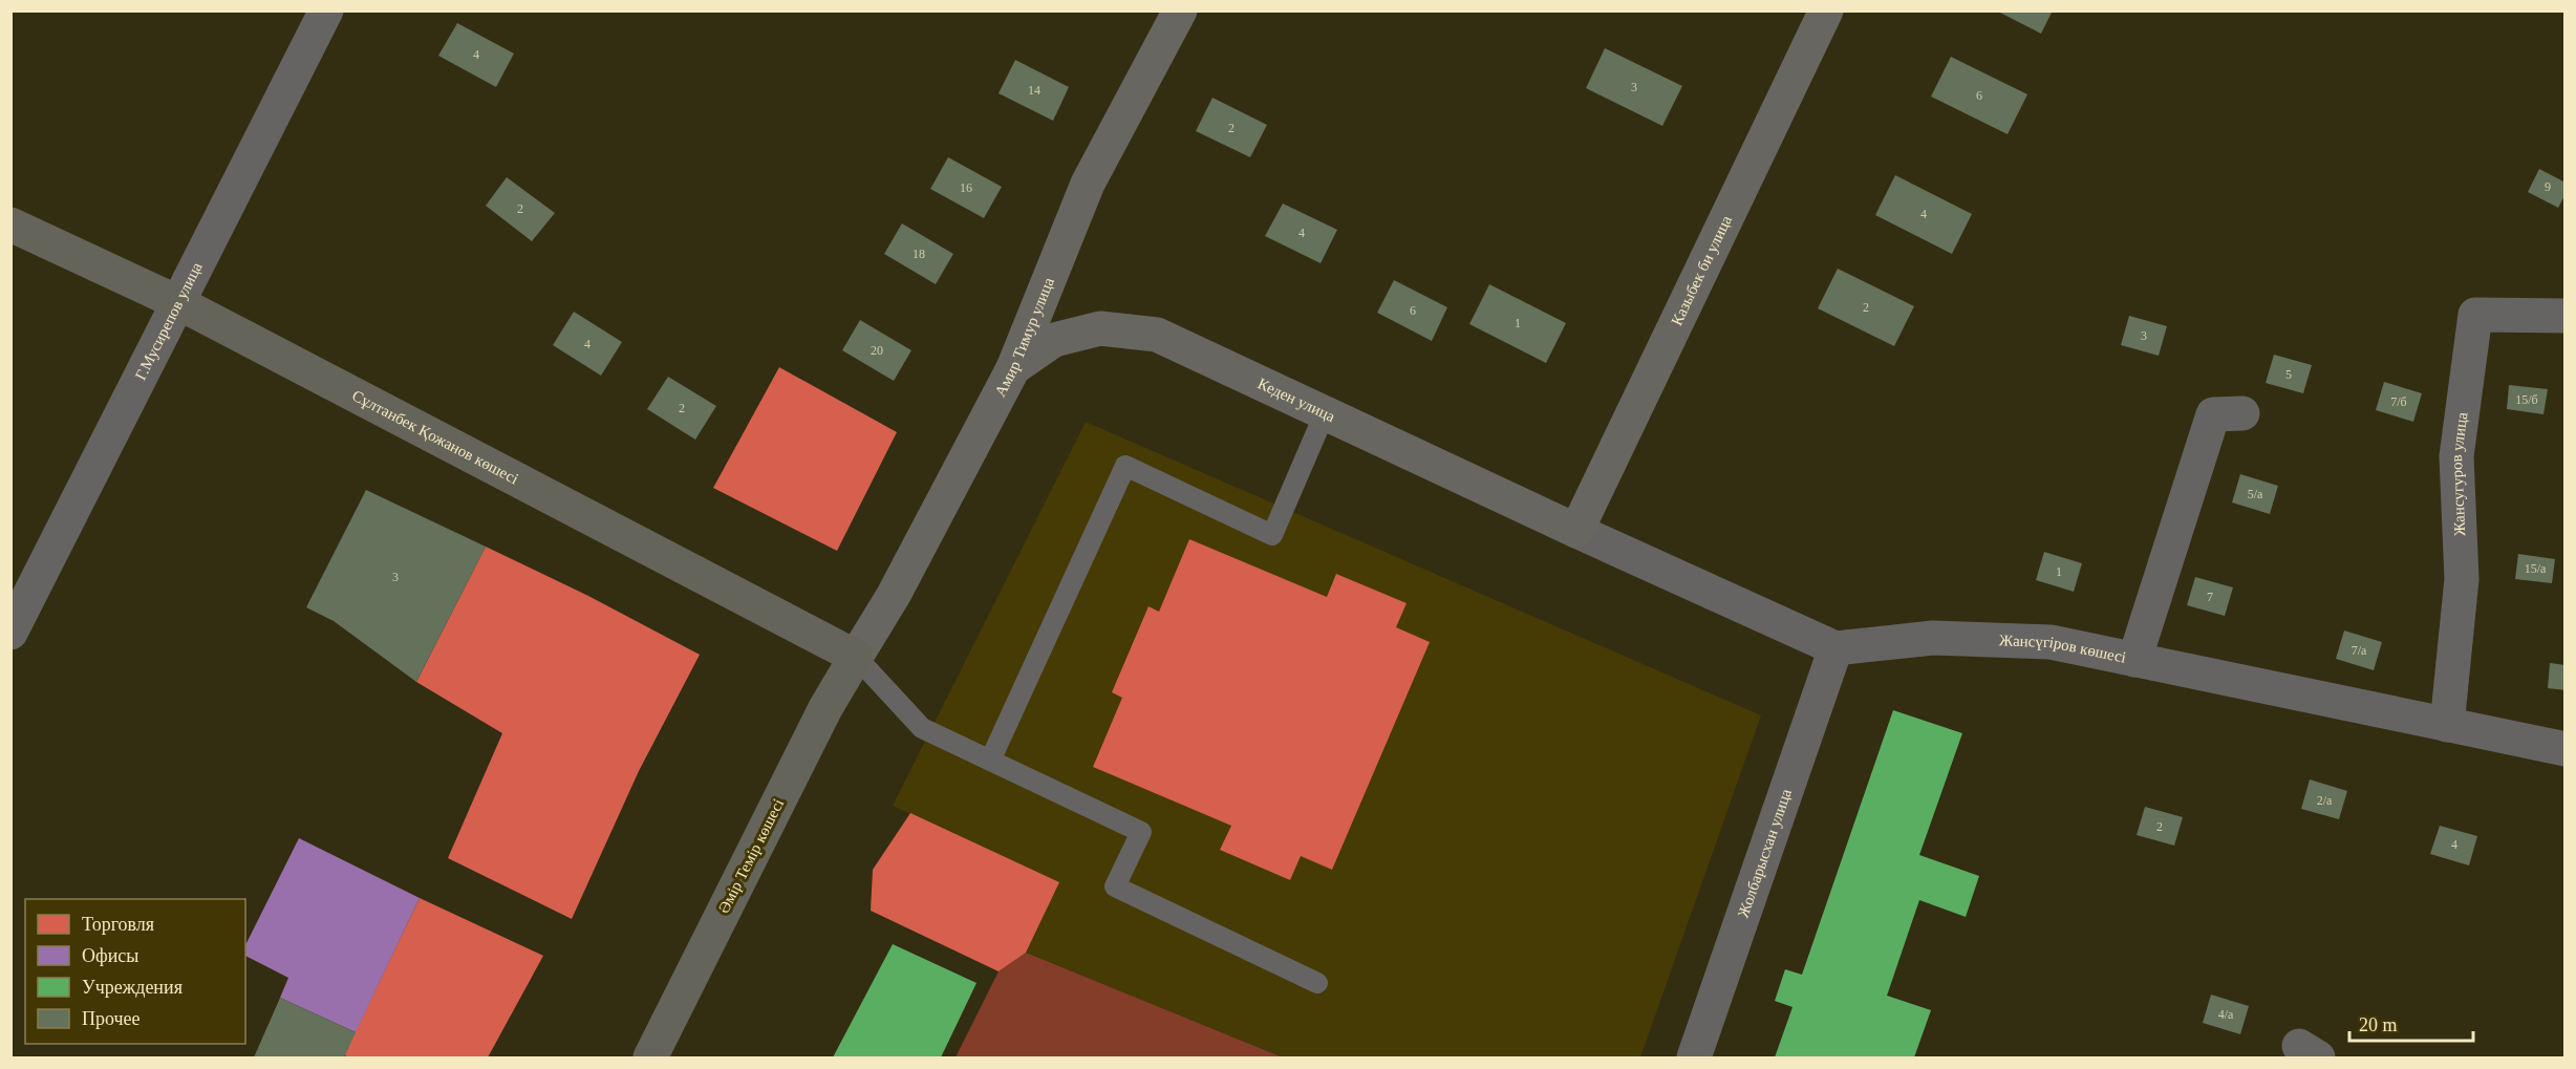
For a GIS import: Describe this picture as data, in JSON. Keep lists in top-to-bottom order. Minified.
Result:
{"streets":{"main road":["Казыбек би улица","Амир Тимур улица","Кеден улица","Сұлтанбек Қожанов көшесі","Әмір Темір көшесі"],"street":["Г.Мусирепов улица","Жансугуров улица","Жансүгіров көшесі","Жолбарысхан улица"]},"crossings":[["Казыбек би улица","Кеден улица"],["Г.Мусирепов улица","Сұлтанбек Қожанов көшесі"],["Амир Тимур улица","Кеден улица"],["Амир Тимур улица","Сұлтанбек Қожанов көшесі"],["Амир Тимур улица","Әмір Темір көшесі"],["Сұлтанбек Қожанов көшесі","Әмір Темір көшесі"],["Жансугуров улица","Жансүгіров көшесі"],["Жансүгіров көшесі","Жолбарысхан улица"]],"house_numbers":["4","3","14","6","2","9","16","2","4","4","18","2","6","1","3","4","20","5","15/б","7/б","2","5/a","15/а","1","3","7","7/а","2/а","2","4","4/а"],"legend":["Торговля","Офисы","Учреждения","Прочее"],"scale_bar":"20 m"}
